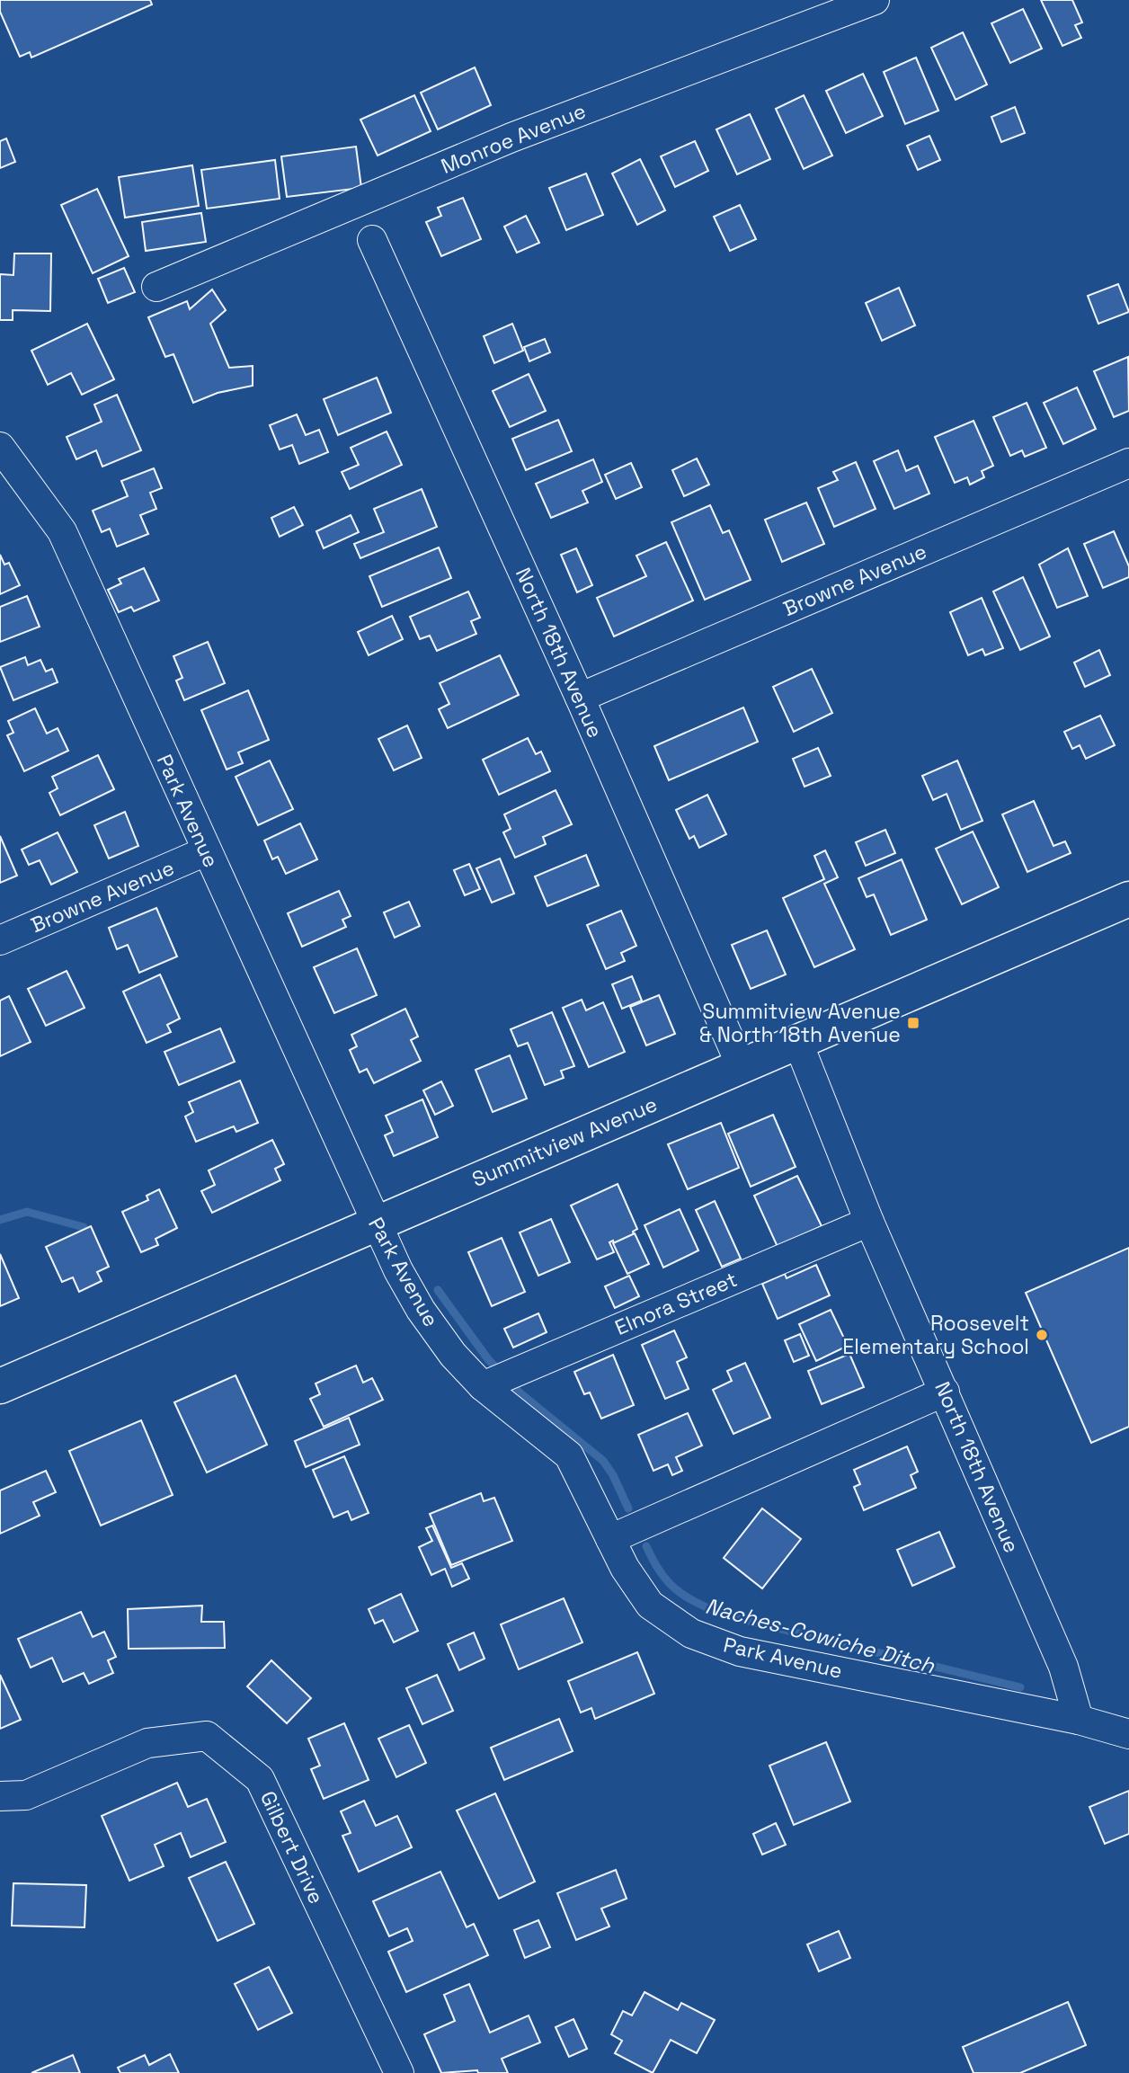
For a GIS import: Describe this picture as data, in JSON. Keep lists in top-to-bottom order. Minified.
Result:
{"streets":{"main road":["Summitview Avenue"],"street":["Monroe Avenue","Browne Avenue","North 18th Avenue","Park Avenue","Elnora Street","Gilbert Drive"]},"crossings":[["Browne Avenue","North 18th Avenue"],["Browne Avenue","Park Avenue"],["North 18th Avenue","Park Avenue"],["North 18th Avenue","Summitview Avenue"],["North 18th Avenue","Elnora Street"],["Park Avenue","Summitview Avenue"],["Park Avenue","Elnora Street"]],"water":["Naches-Cowiche Ditch"],"places":{"transit":["Summitview Avenue & North 18th Avenue"],"other":["Roosevelt Elementary School"]}}
